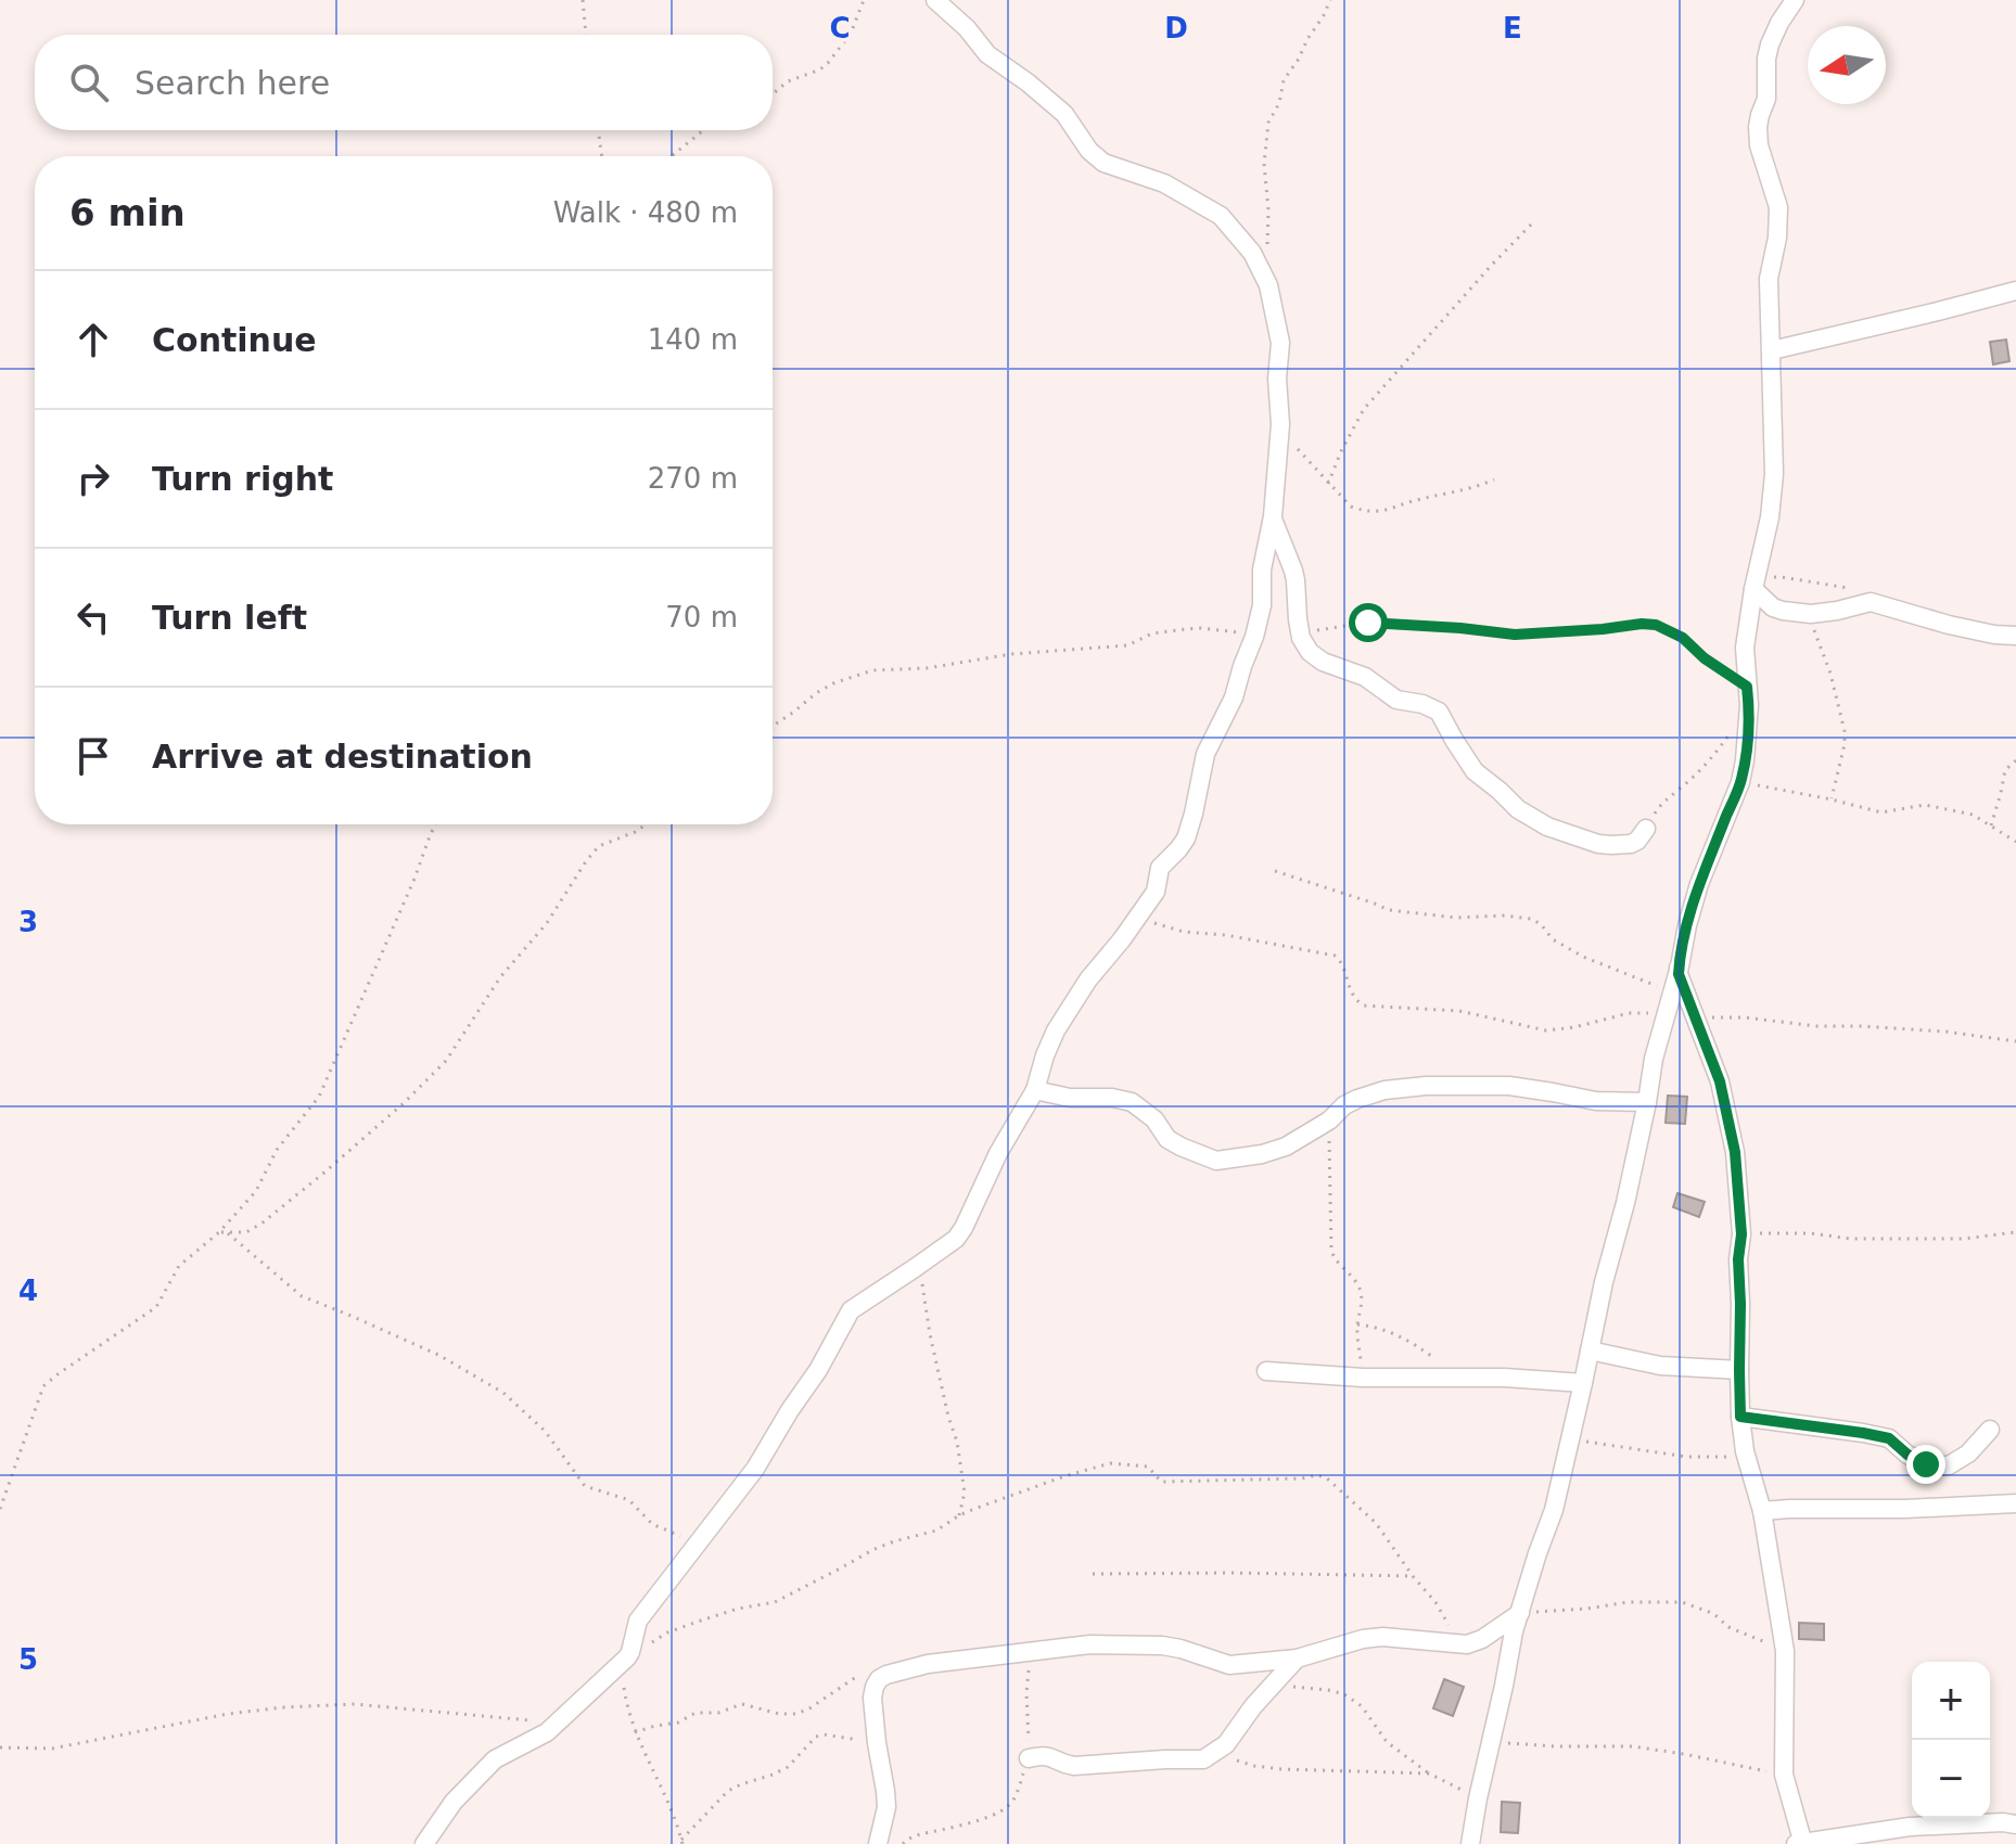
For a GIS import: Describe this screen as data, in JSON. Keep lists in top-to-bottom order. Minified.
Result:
{"north":"left","page":{"search":"Search here","heading":["6 min","Walk · 480 m"],"list":[["Continue","140 m"],["Turn right","270 m"],["Turn left","70 m"],"Arrive at destination"],"map_buttons":["+","−"]},"grid":{"columns":["C","D","E"],"rows":["3","4","5"]}}
